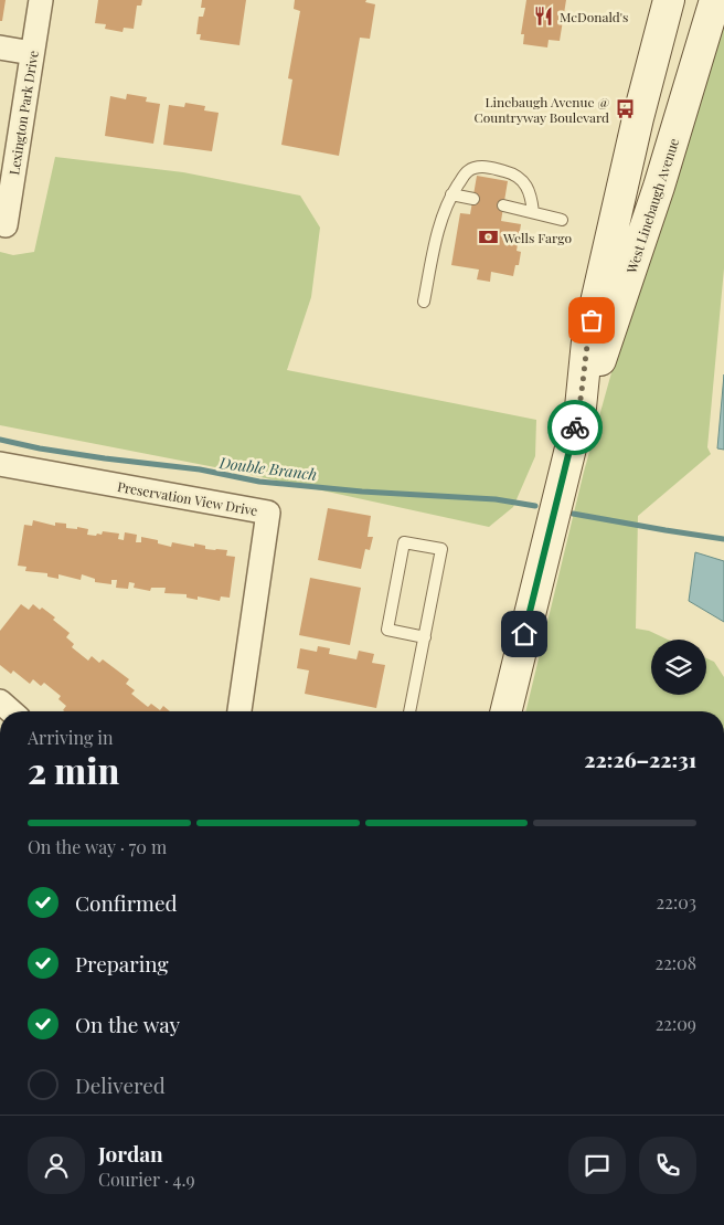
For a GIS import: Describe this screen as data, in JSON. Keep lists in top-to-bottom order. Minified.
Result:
{"streets":{"main road":["West Linebaugh Avenue"],"street":["Lexington Park Drive","Preservation View Drive"]},"water":["Double Branch"],"places":{"restaurant":["McDonald's"],"bus stop":["Linebaugh Avenue @ Countryway Boulevard"],"bank":["Wells Fargo"]},"page":{"heading":["2 min","Arriving in","22:26–22:31"],"panel":["Jordan","Courier · 4.9"],"bar":"On the way · 70 m","list":[["Confirmed","22:03"],["Preparing","22:08"],["On the way","22:09"],"Delivered"]}}
